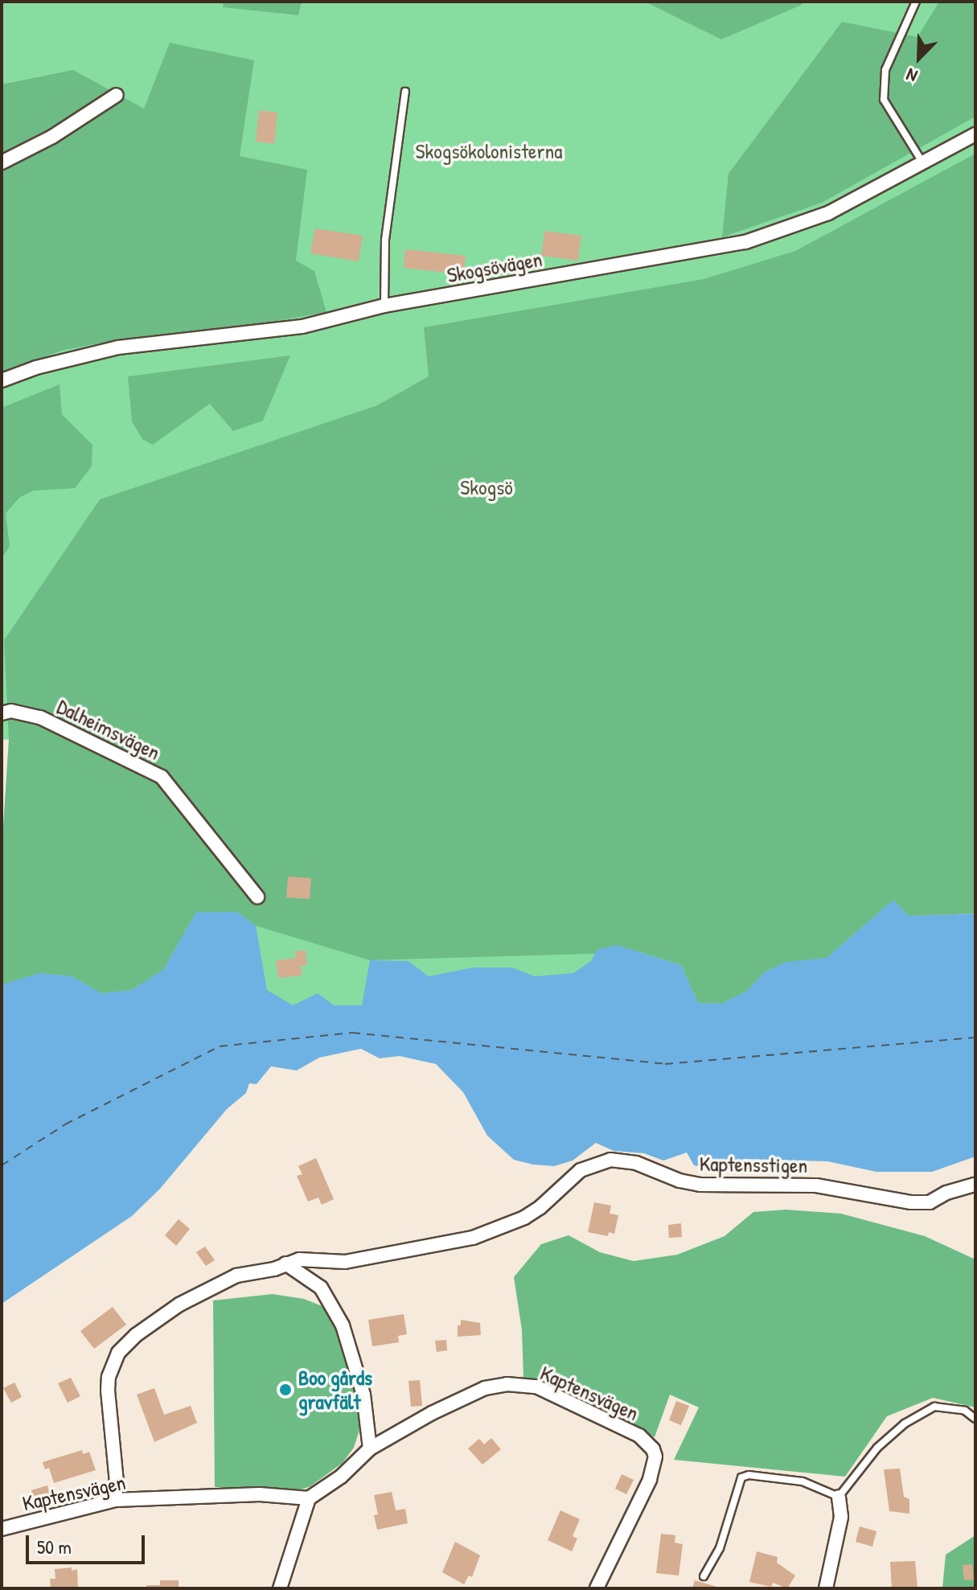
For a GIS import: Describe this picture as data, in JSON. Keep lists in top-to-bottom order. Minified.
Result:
{"streets":{"street":["Skogsövägen","Dalheimsvägen","Kaptensstigen","Kaptensvägen"]},"crossings":[["Kaptensstigen","Kaptensvägen"]],"parks":["Skogsökolonisterna","Skogsö"],"places":["Boo gårds gravfält"],"scale_bar":"50 m","north":"bottom left"}
